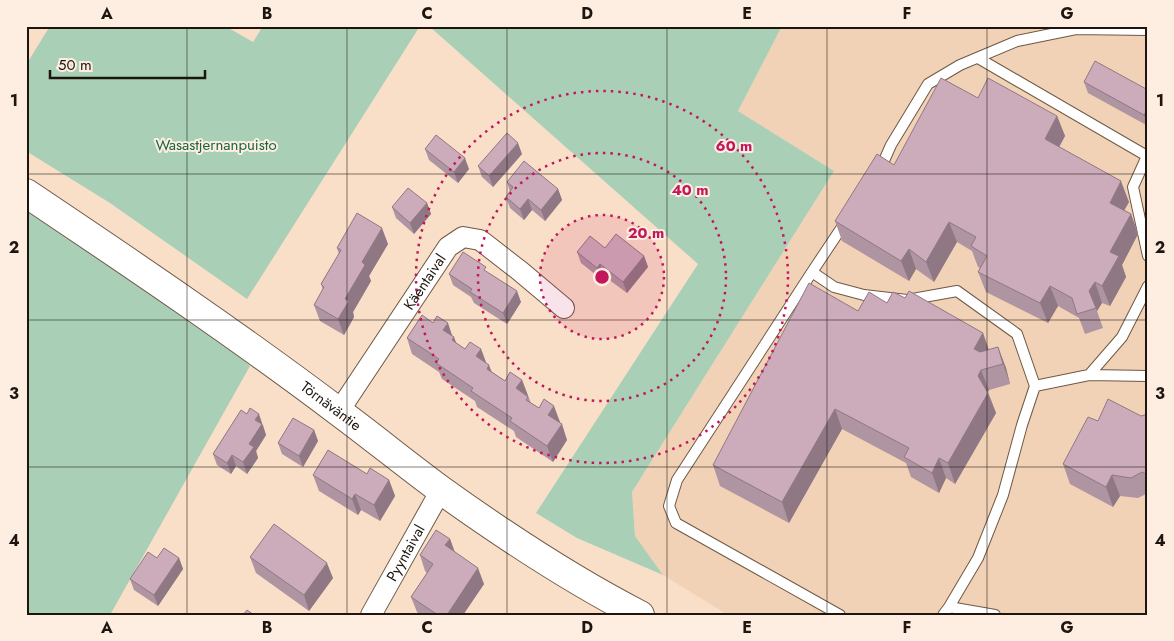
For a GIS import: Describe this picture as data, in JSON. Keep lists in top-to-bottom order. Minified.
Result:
{"streets":{"main road":["Törnäväntie"],"street":["Käentaival","Pyyntaival"]},"crossings":[["Käentaival","Törnäväntie"],["Törnäväntie","Pyyntaival"]],"parks":["Wasastjernanpuisto"],"scale_bar":"50 m","grid":{"columns":["A","B","C","D","E","F","G"],"rows":["1","2","3","4"]},"rings":["60 m","40 m","20 m"]}
